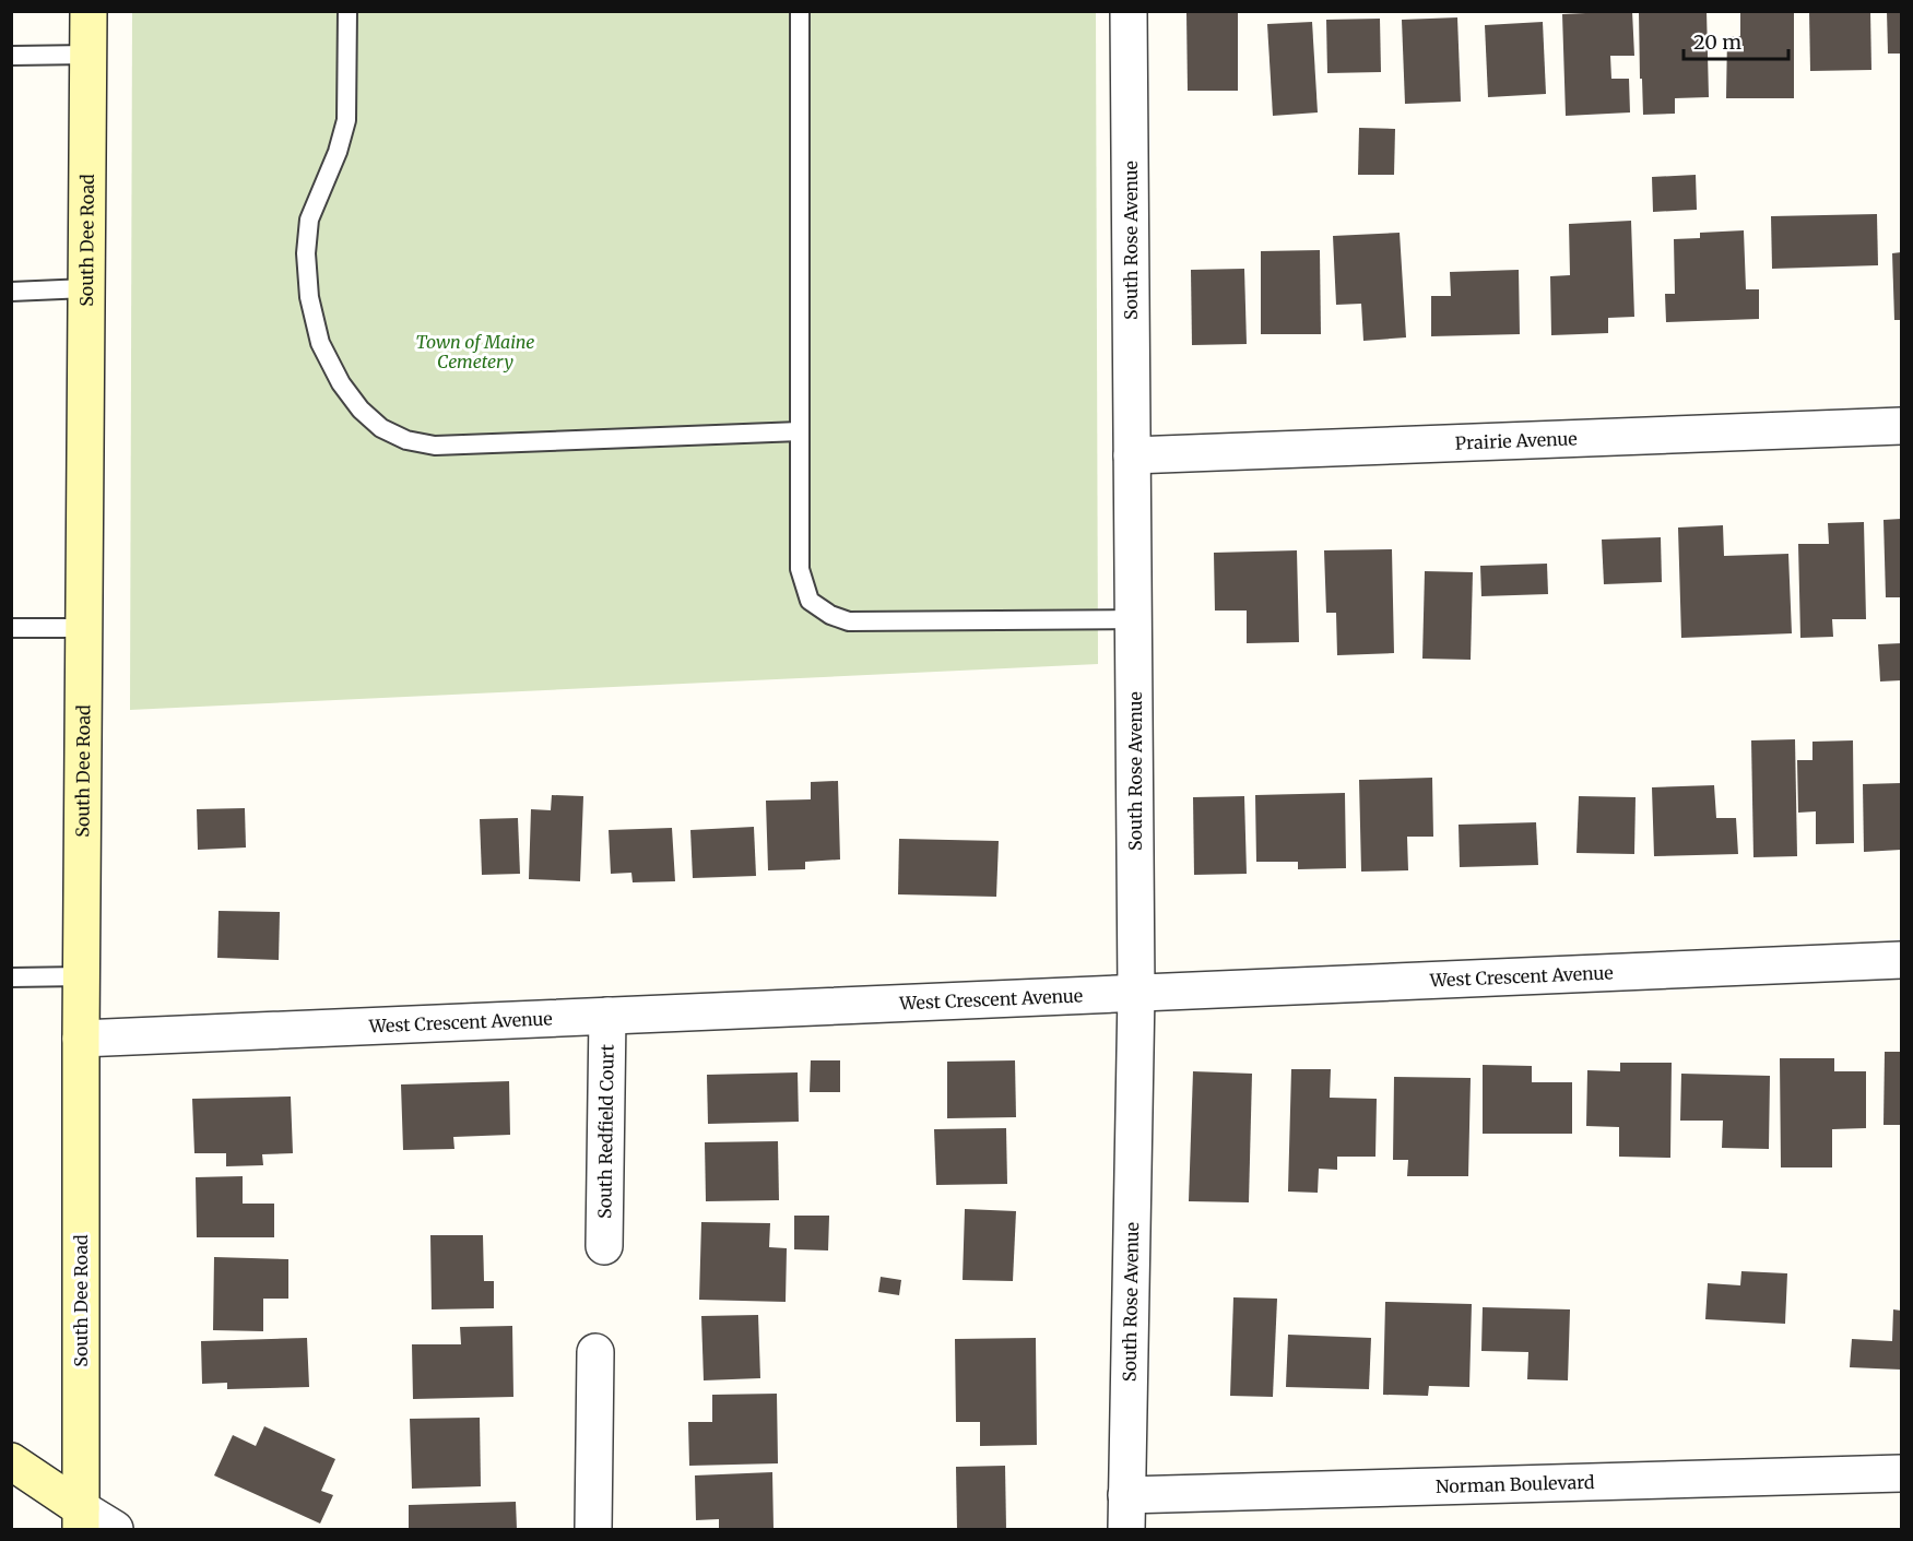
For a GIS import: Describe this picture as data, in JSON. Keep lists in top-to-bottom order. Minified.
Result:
{"streets":{"main road":["South Dee Road"],"street":["South Rose Avenue","Prairie Avenue","West Crescent Avenue","South Redfield Court","Norman Boulevard"]},"crossings":[["South Dee Road","West Crescent Avenue"],["South Rose Avenue","Prairie Avenue"],["South Rose Avenue","West Crescent Avenue"],["South Rose Avenue","Norman Boulevard"],["West Crescent Avenue","South Redfield Court"]],"parks":["Town of Maine Cemetery"],"scale_bar":"20 m"}
